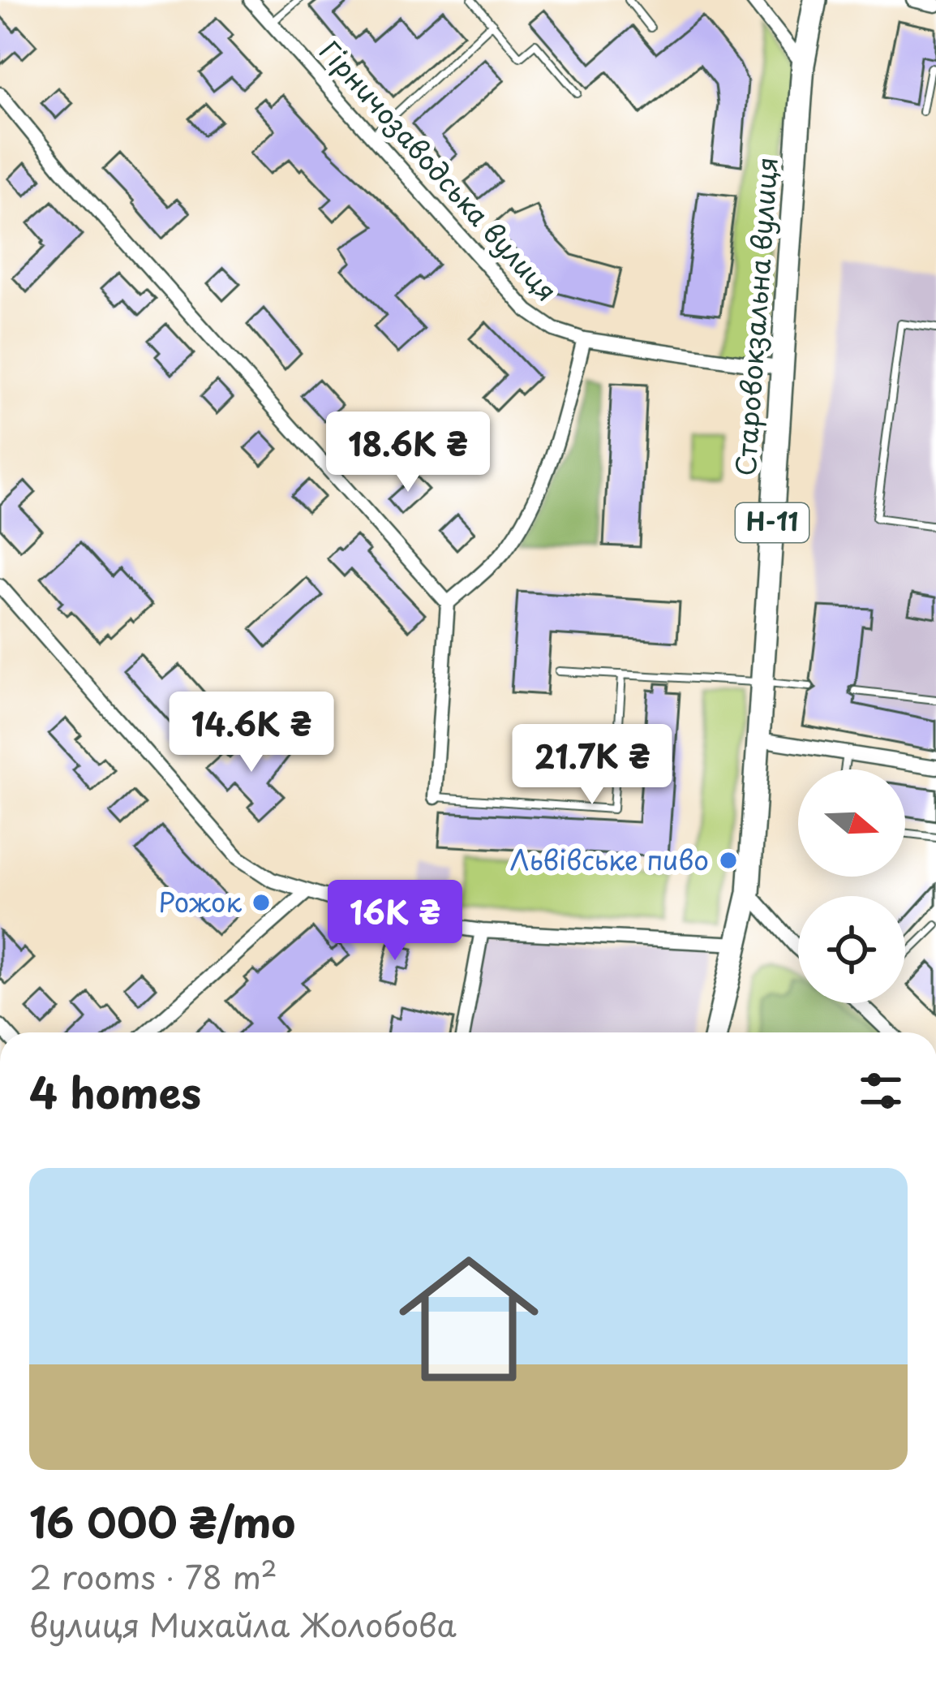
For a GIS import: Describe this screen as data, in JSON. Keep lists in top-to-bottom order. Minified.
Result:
{"streets":{"main road":["Старовокзальна вулиця","Н-11"],"street":["Гірничозаводська вулиця"]},"crossings":[["Гірничозаводська вулиця","Старовокзальна вулиця"]],"places":["Львівське пиво","Рожок"],"north":"right","page":{"price":["18.6K ₴","14.6K ₴","21.7K ₴","16K ₴"],"heading":"4 homes","list":[{"name":"16 000 ₴/mo","note":"2 rooms · 78 m² · вулиця Михайла Жолобова"}]}}
